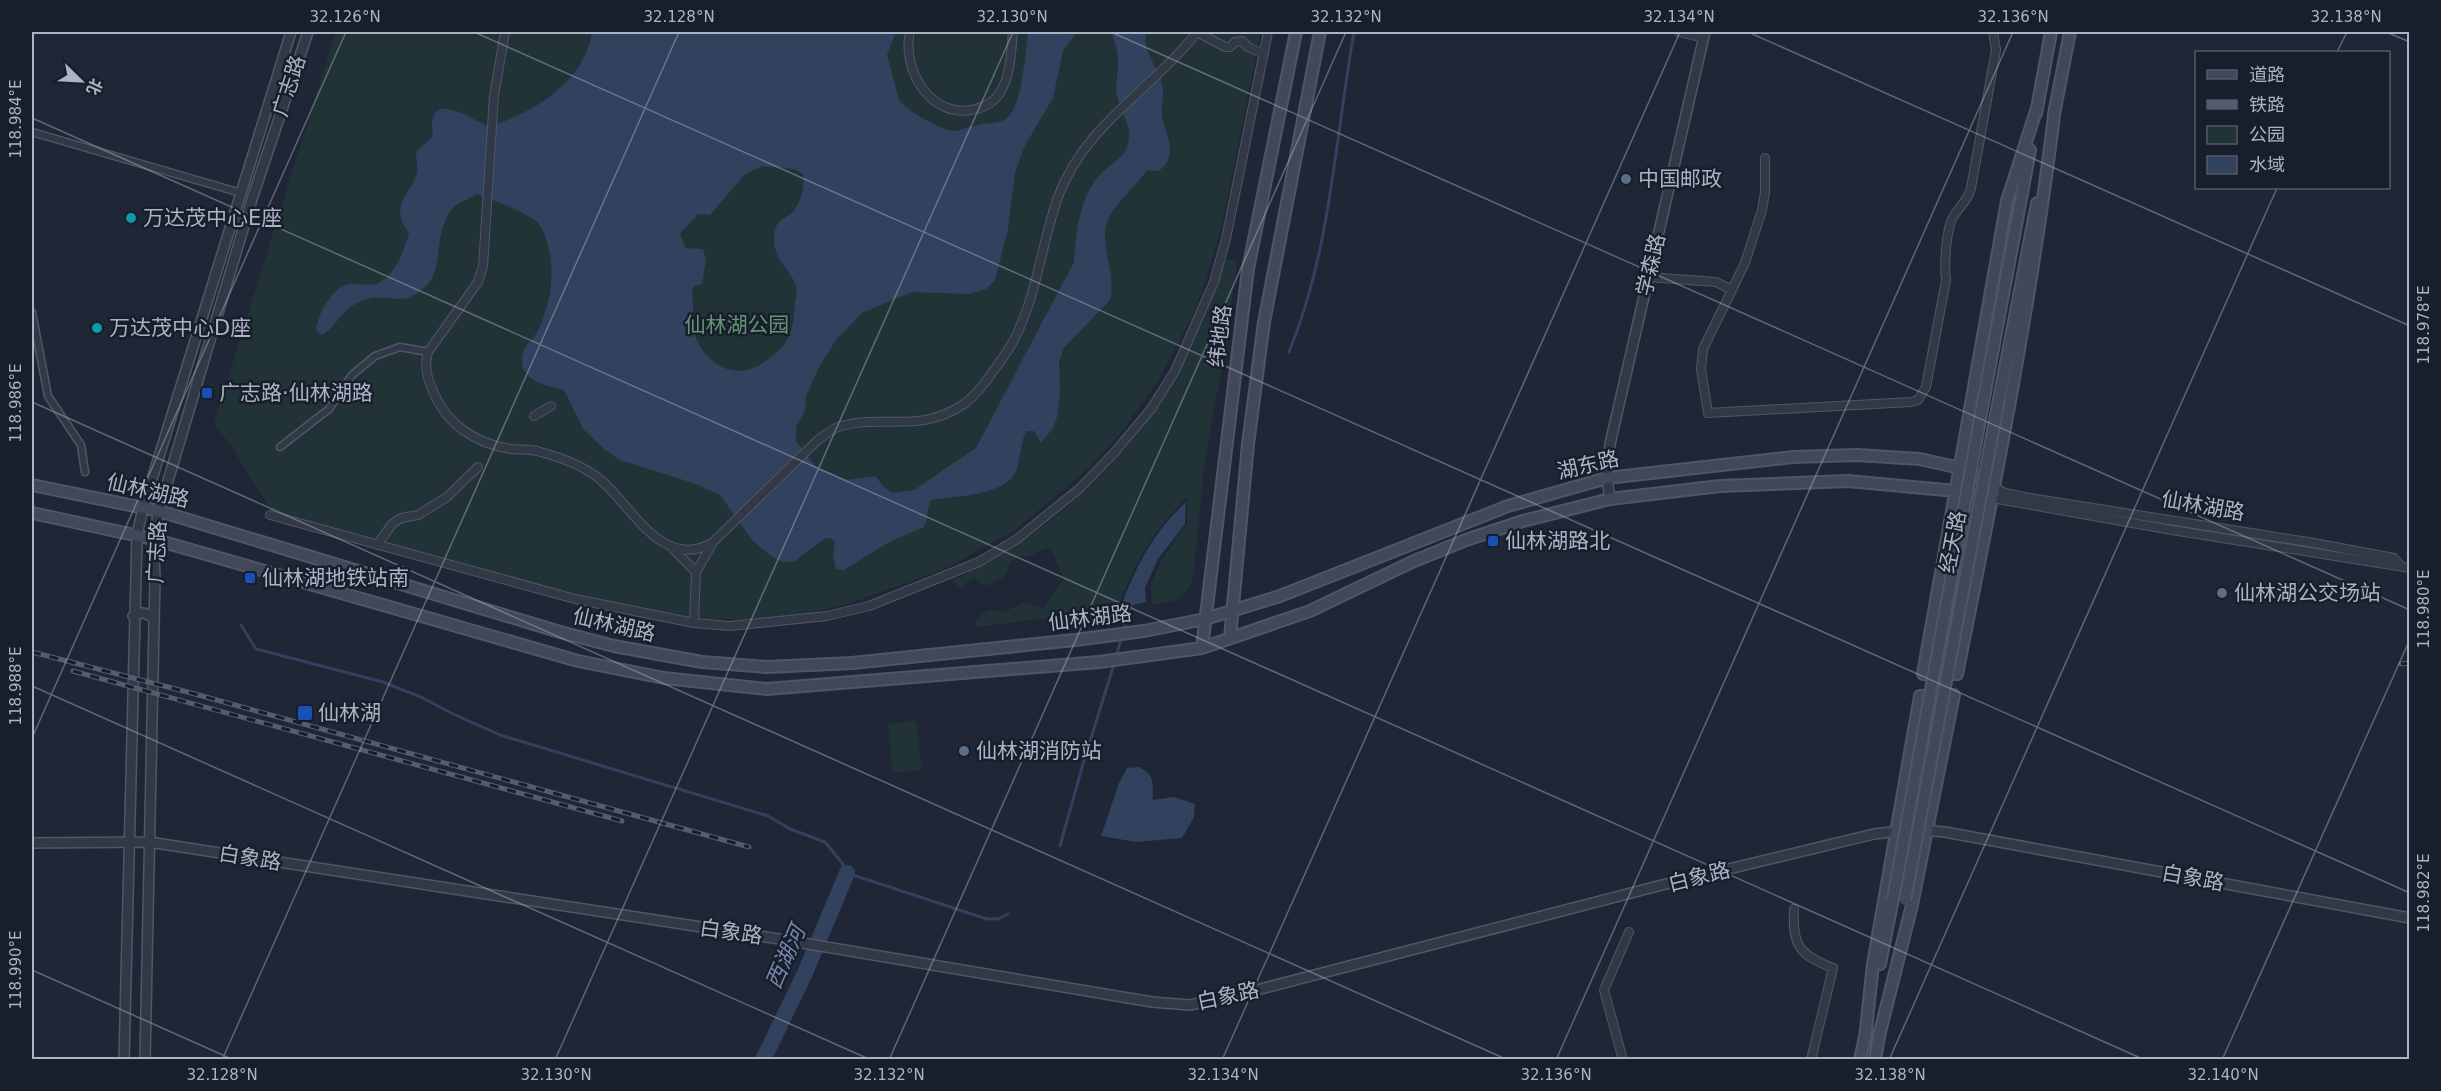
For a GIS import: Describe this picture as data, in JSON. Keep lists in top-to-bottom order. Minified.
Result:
{"streets":{"main road":["纬地路","湖东路","仙林湖路","经天路"],"street":["广志路","学森路","白象路"]},"crossings":[["广志路","仙林湖路"],["广志路","白象路"],["学森路","湖东路"],["纬地路","湖东路"],["纬地路","仙林湖路"],["湖东路","仙林湖路"]],"water":["西湖河"],"parks":["仙林湖公园"],"places":{"other":["中国邮政","万达茂中心E座","万达茂中心D座","仙林湖公交场站","仙林湖消防站"],"transit":["广志路·仙林湖路","仙林湖路北","仙林湖地铁站南","仙林湖"]},"legend":["道路","铁路","公园","水域"],"north":"bottom right","coordinates":["32.126°N","32.128°N","32.130°N","32.132°N","32.134°N","32.136°N","32.138°N","118.984°E","118.978°E","118.986°E","118.980°E","118.988°E","118.982°E","118.990°E","32.140°N"]}
